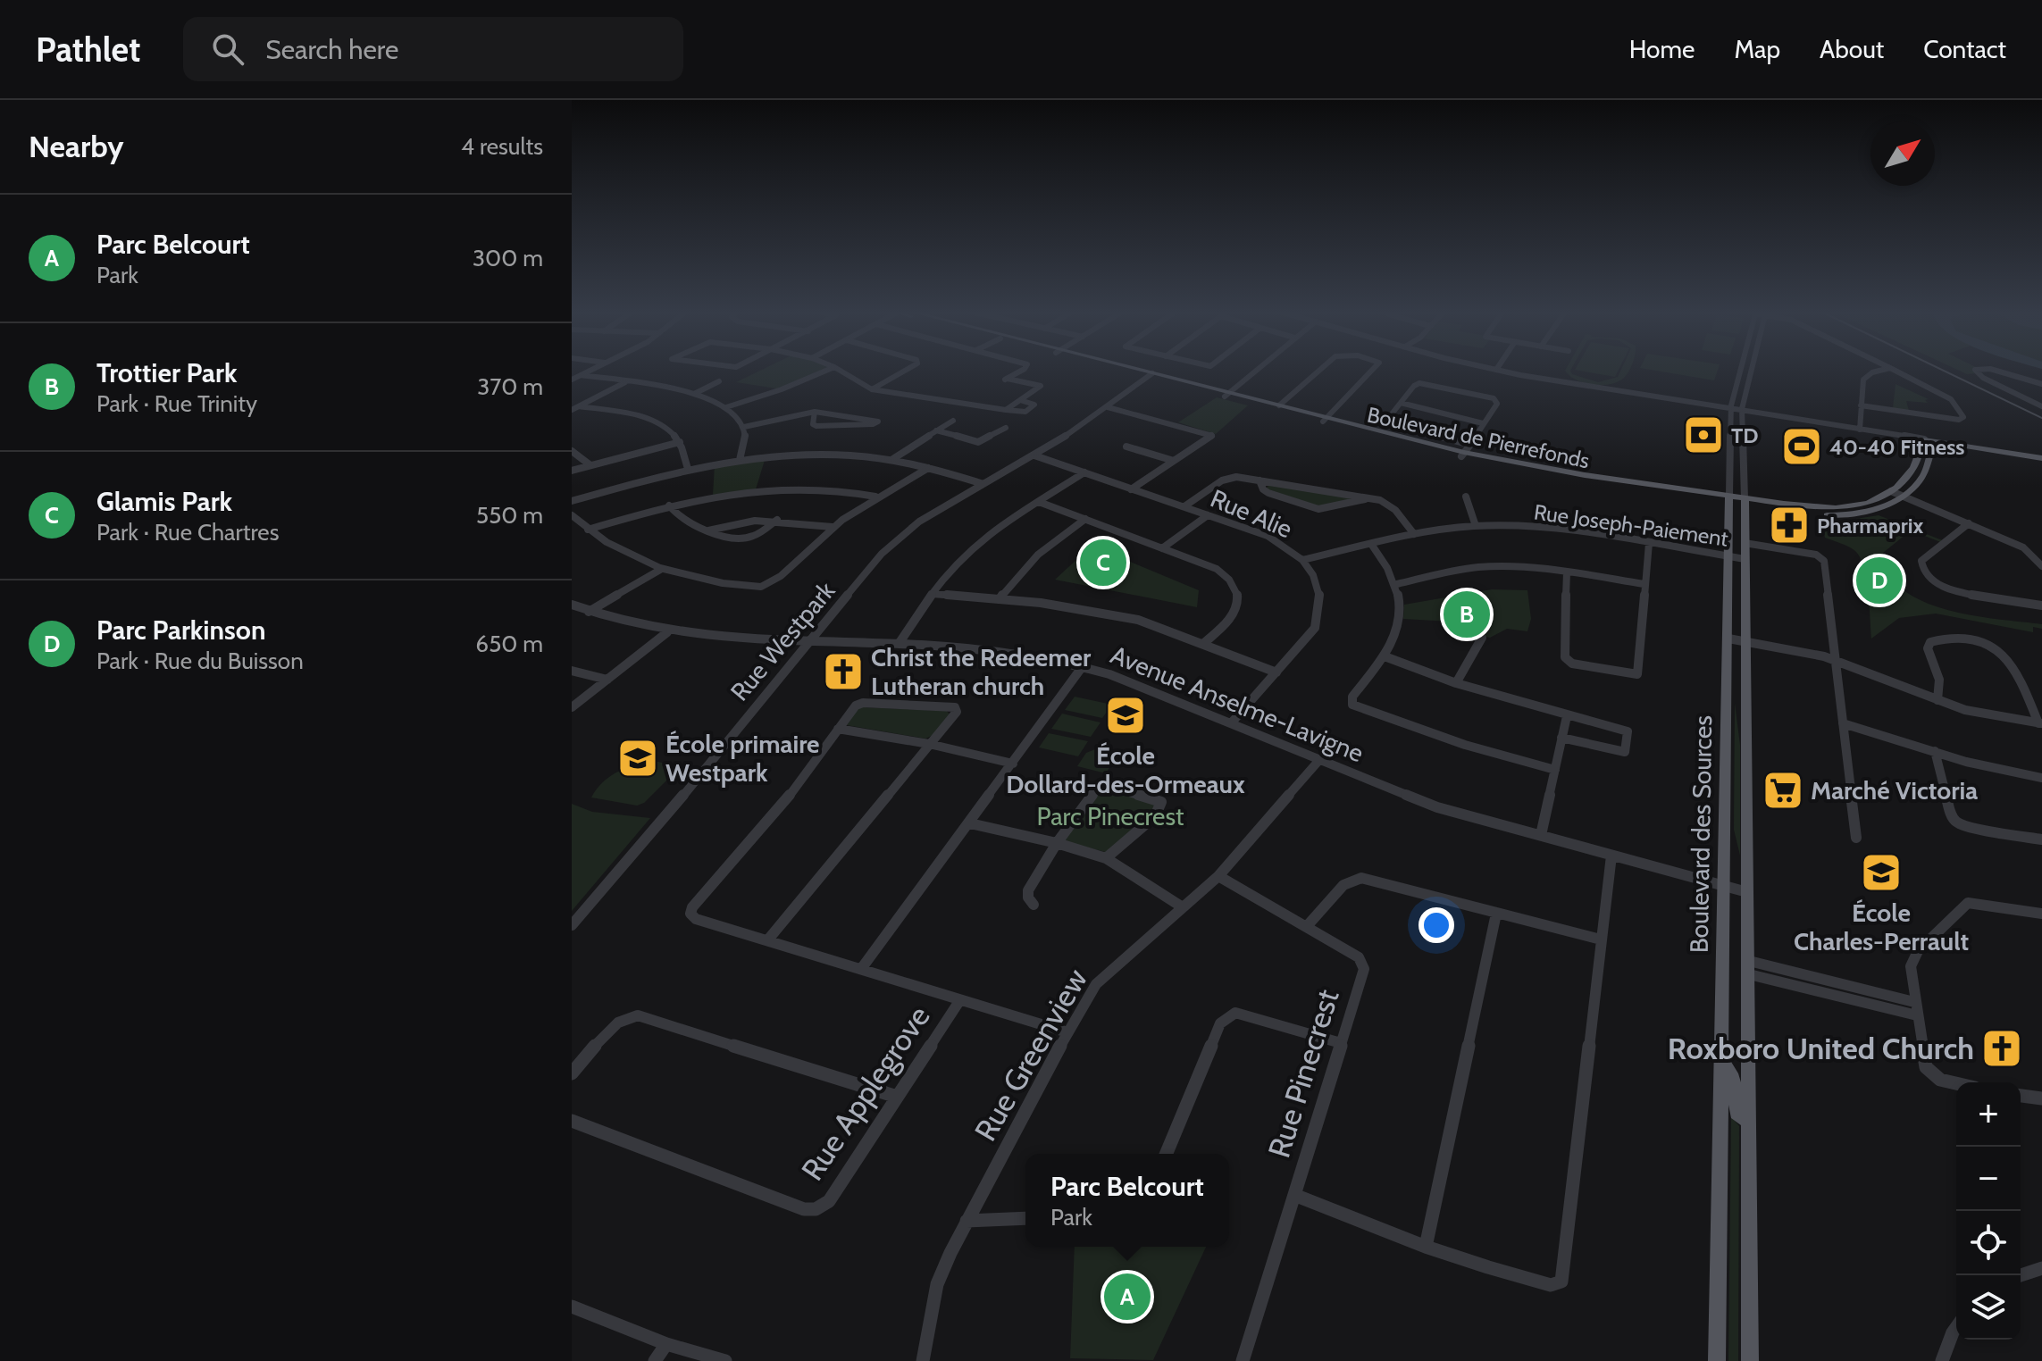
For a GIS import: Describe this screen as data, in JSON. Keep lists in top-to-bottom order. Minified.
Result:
{"streets":{"main road":["Boulevard de Pierrefonds","Boulevard des Sources"],"street":["Rue Alie","Rue Joseph-Paiement","Rue Westpark","Avenue Anselme-Lavigne","Rue Greenview","Rue Pinecrest","Rue Applegrove"]},"crossings":[["Boulevard de Pierrefonds","Rue Westpark"],["Boulevard de Pierrefonds","Boulevard des Sources"],["Rue Alie","Rue Joseph-Paiement"],["Rue Alie","Rue Westpark"],["Rue Alie","Avenue Anselme-Lavigne"],["Rue Joseph-Paiement","Boulevard des Sources"],["Rue Westpark","Avenue Anselme-Lavigne"],["Avenue Anselme-Lavigne","Boulevard des Sources"],["Avenue Anselme-Lavigne","Rue Greenview"],["Rue Greenview","Rue Pinecrest"]],"parks":["Parc Pinecrest"],"places":{"bank":["TD"],"sports":["40-40 Fitness"],"pharmacy":["Pharmaprix"],"church":["Christ the Redeemer Lutheran church","Roxboro United Church"],"school or university":["École Dollard-des-Ormeaux","École primaire Westpark","École Charles-Perrault"],"supermarket":["Marché Victoria"]},"north":"top right","page":{"header":"Pathlet","search":"Search here","nav":["Home","Map","About","Contact"],"heading":["Nearby","4 results"],"list":[{"mark":"A","name":"Parc Belcourt","note":"Park","value":"300 m"},{"mark":"B","name":"Trottier Park","note":"Park · Rue Trinity","value":"370 m"},{"mark":"C","name":"Glamis Park","note":"Park · Rue Chartres","value":"550 m"},{"mark":"D","name":"Parc Parkinson","note":"Park · Rue du Buisson","value":"650 m"}],"pins":["C","D","B","A"],"map_buttons":["+","−"],"popup":["Parc Belcourt","Park"]}}
